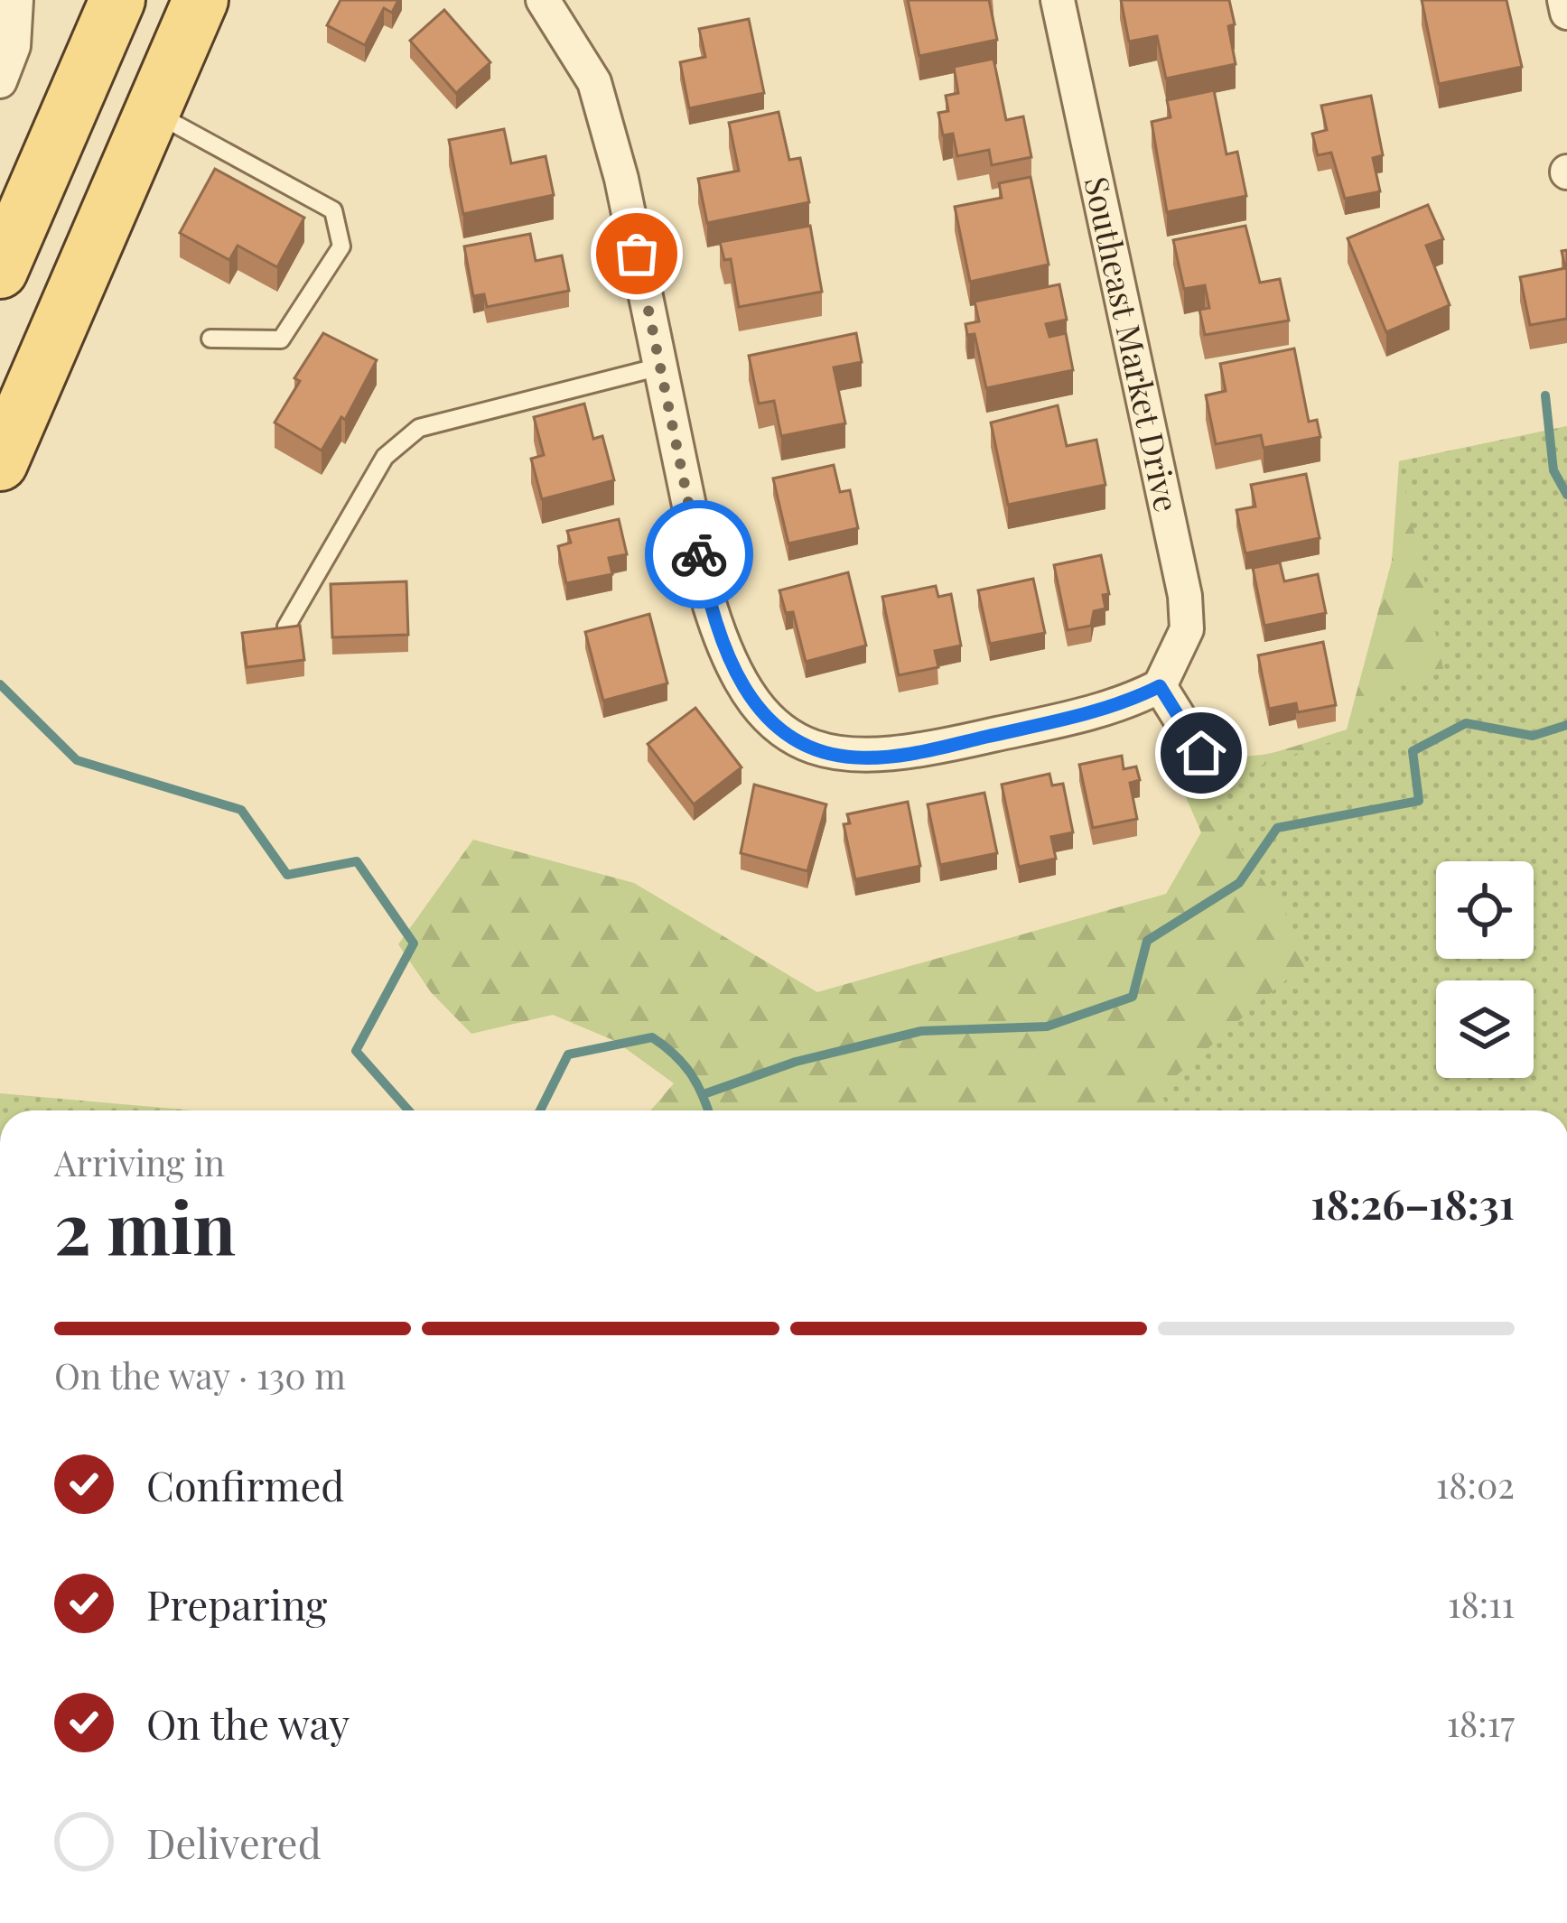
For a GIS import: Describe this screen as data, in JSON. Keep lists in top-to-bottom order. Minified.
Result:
{"streets":{"street":["Southeast Market Drive"]},"page":{"heading":["2 min","Arriving in","18:26–18:31"],"bar":"On the way · 130 m","list":[["Confirmed","18:02"],["Preparing","18:11"],["On the way","18:17"],"Delivered"]}}
